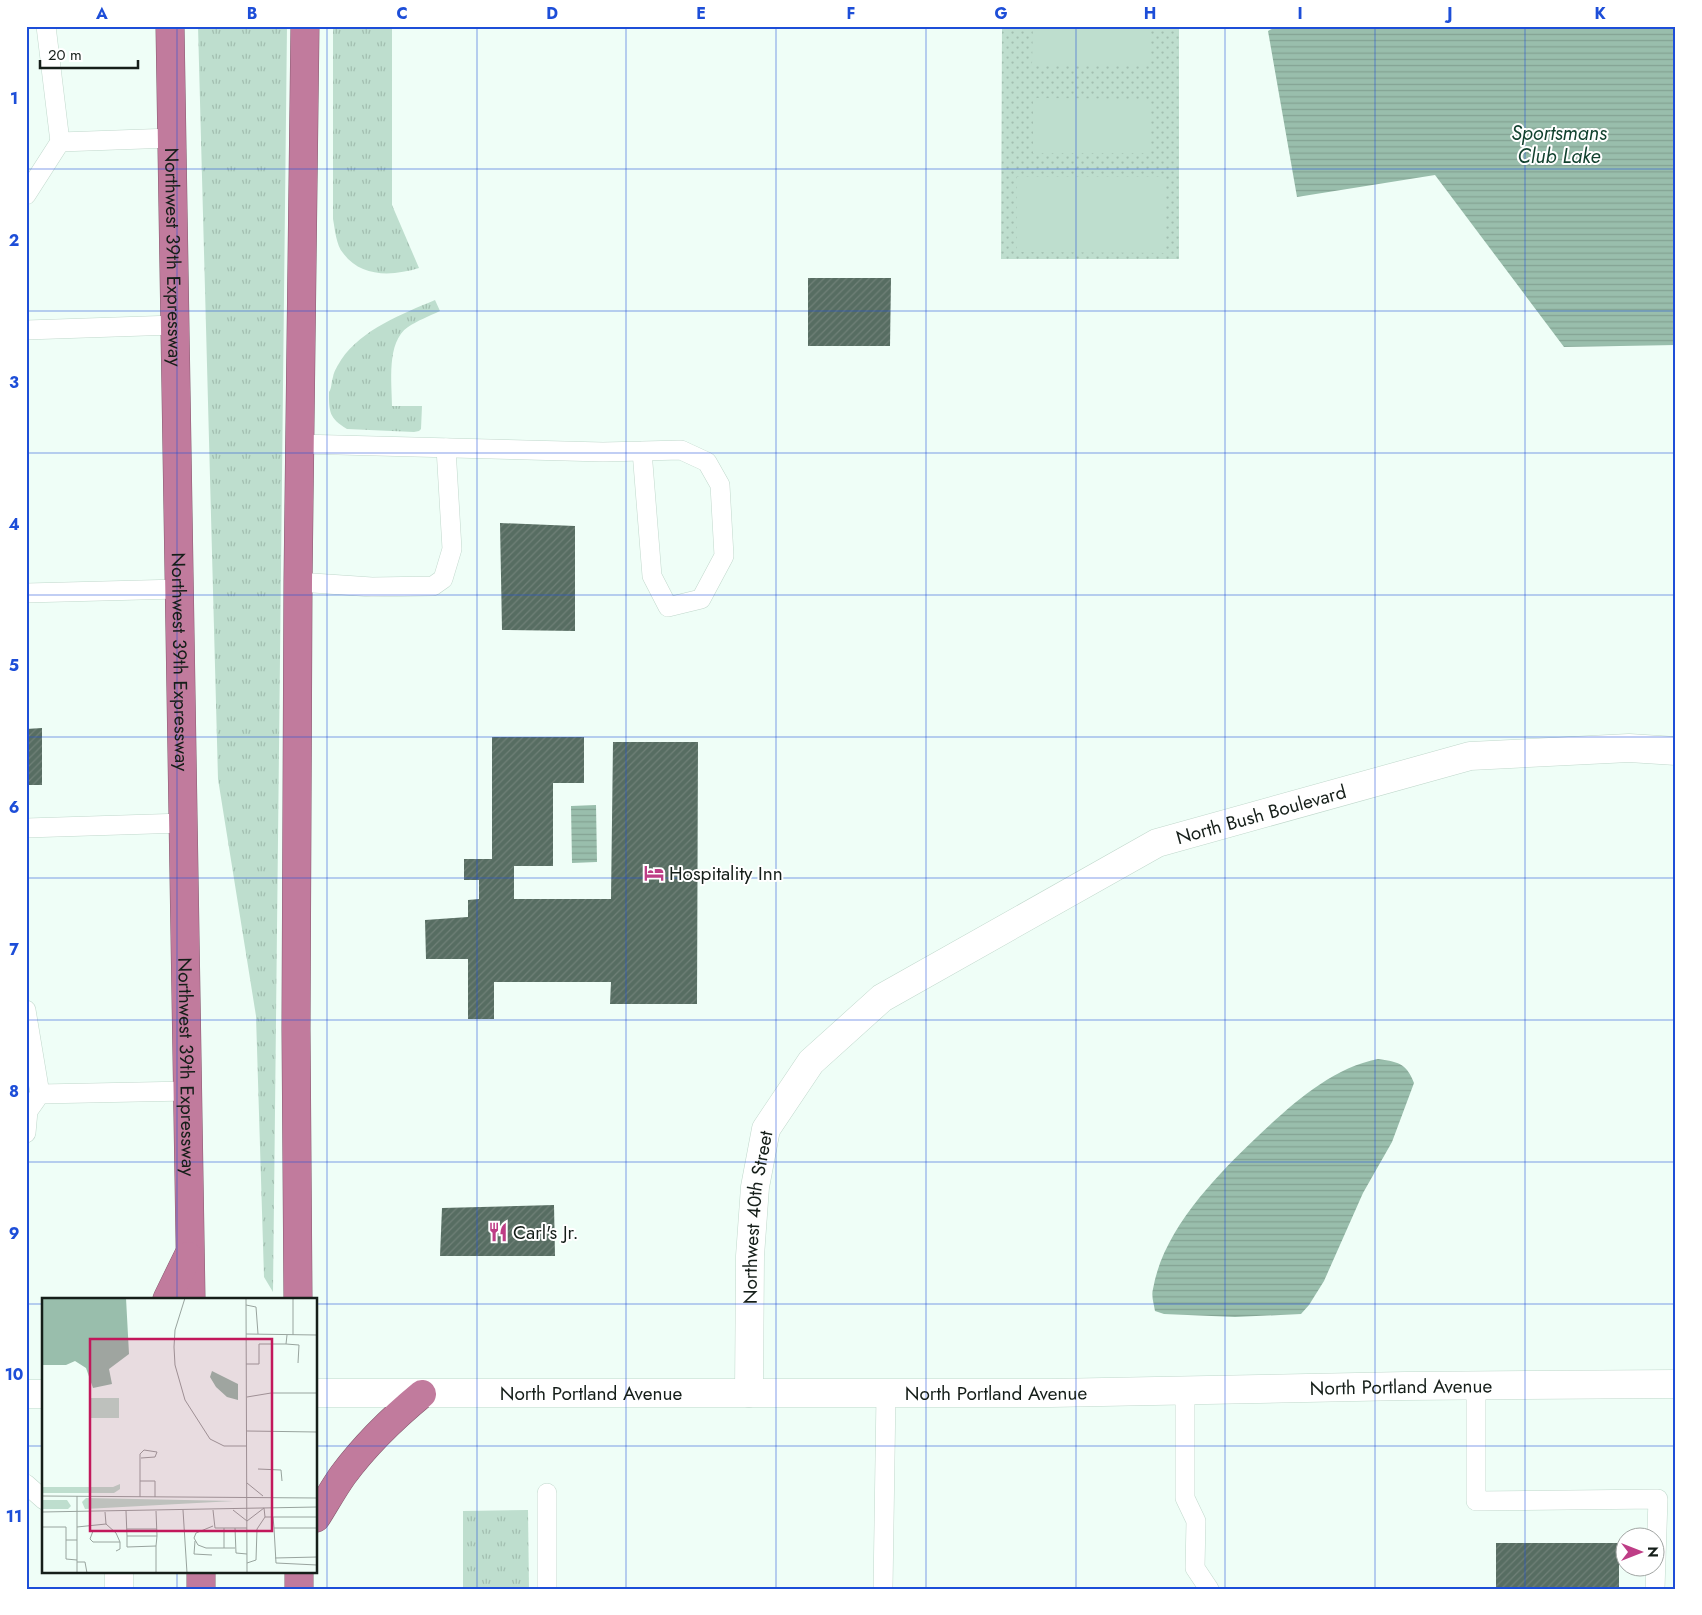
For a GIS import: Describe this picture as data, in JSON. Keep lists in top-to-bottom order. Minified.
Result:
{"streets":{"highway":["Northwest 39th Expressway"],"main road":["North Bush Boulevard","Northwest 40th Street","North Portland Avenue"]},"crossings":[["North Bush Boulevard","Northwest 40th Street"],["Northwest 40th Street","North Portland Avenue"]],"water":["Sportsmans Club Lake"],"places":{"hotel":["Hospitality Inn"],"restaurant":["Carl's Jr."]},"scale_bar":"20 m","north":"right","grid":{"columns":["A","B","C","D","E","F","G","H","I","J","K"],"rows":["1","2","3","4","5","6","7","8","9","10","11"]}}
